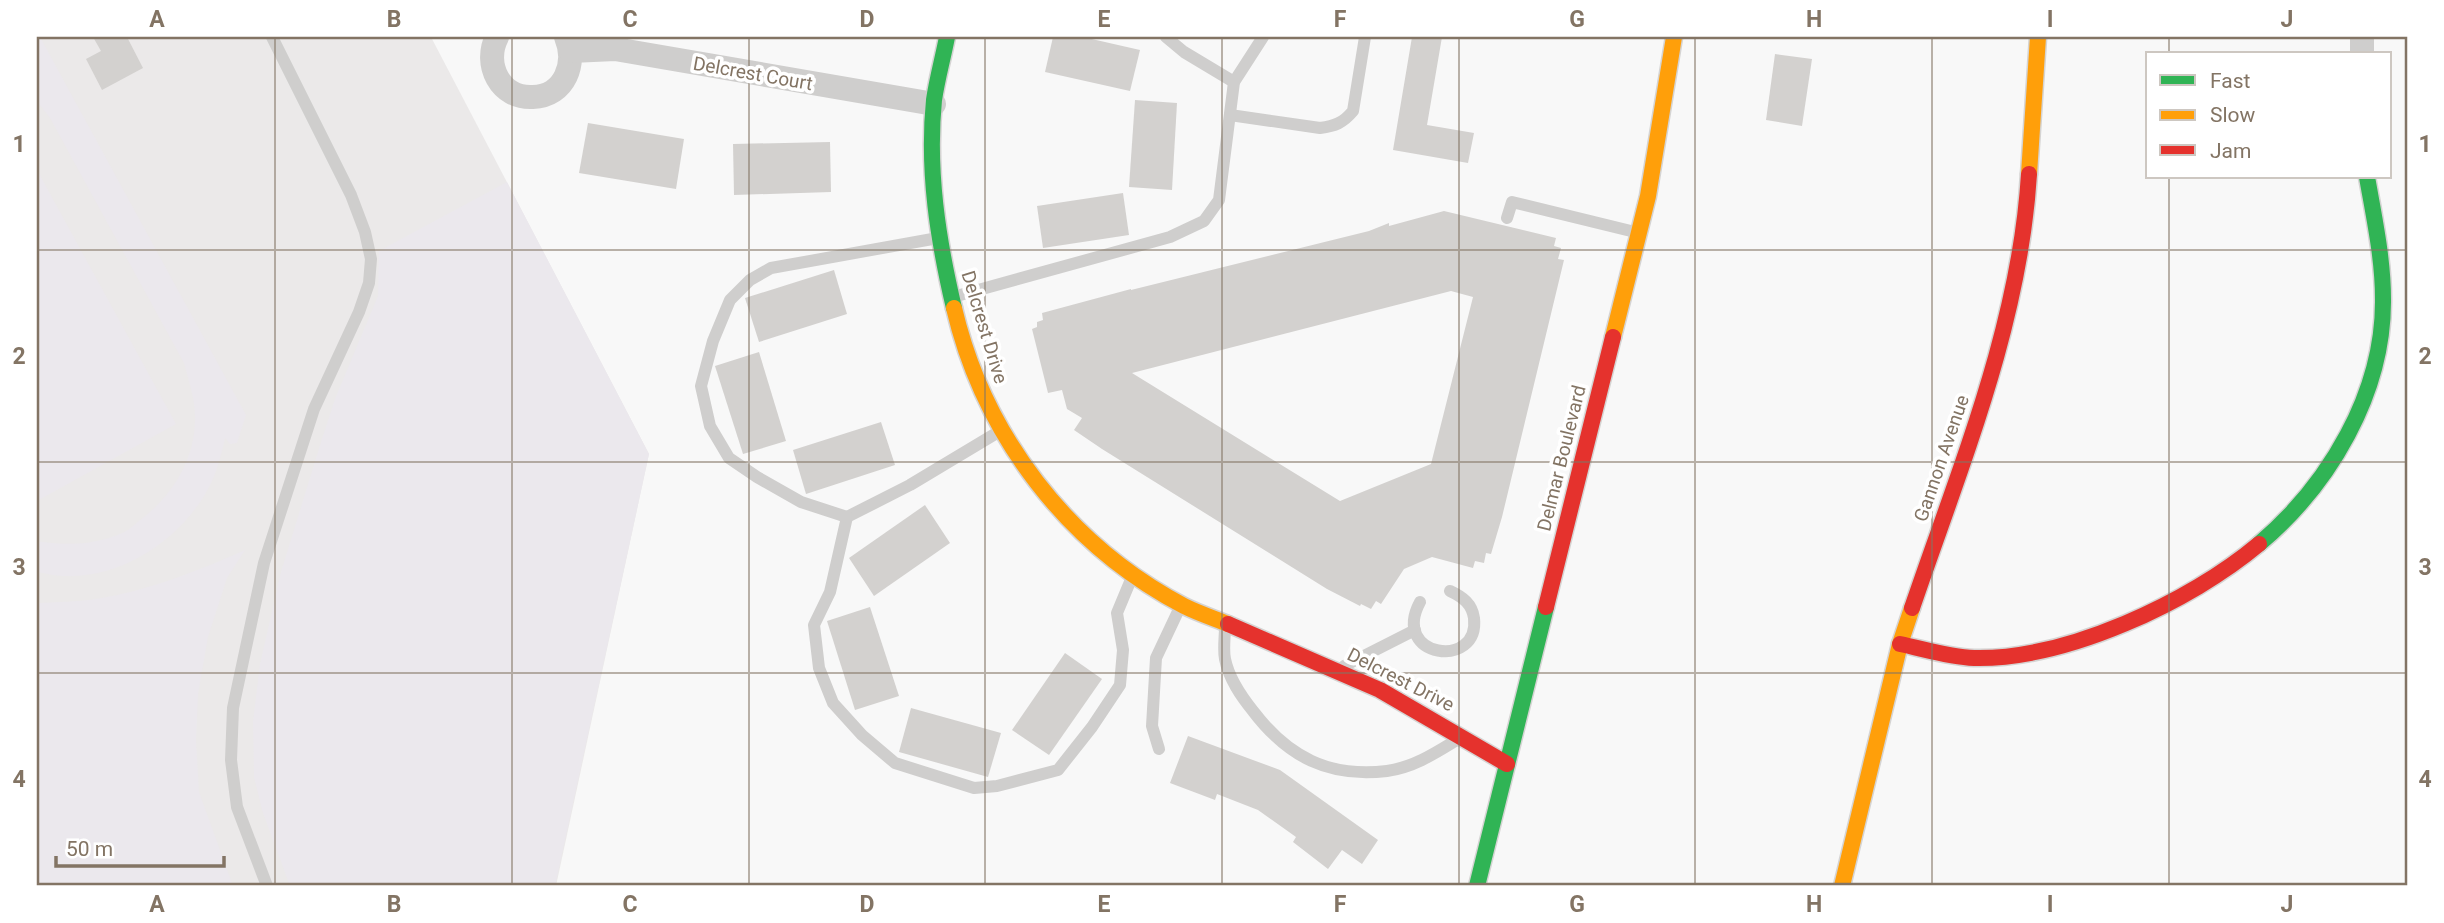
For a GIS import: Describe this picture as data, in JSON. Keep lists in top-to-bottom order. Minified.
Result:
{"streets":{"street":["Delcrest Court","Delcrest Drive","Delmar Boulevard","Gannon Avenue"]},"crossings":[["Delcrest Court","Delcrest Drive"],["Delcrest Drive","Delmar Boulevard"]],"legend":["Fast","Slow","Jam"],"scale_bar":"50 m","grid":{"columns":["A","B","C","D","E","F","G","H","I","J"],"rows":["1","2","3","4"]}}
